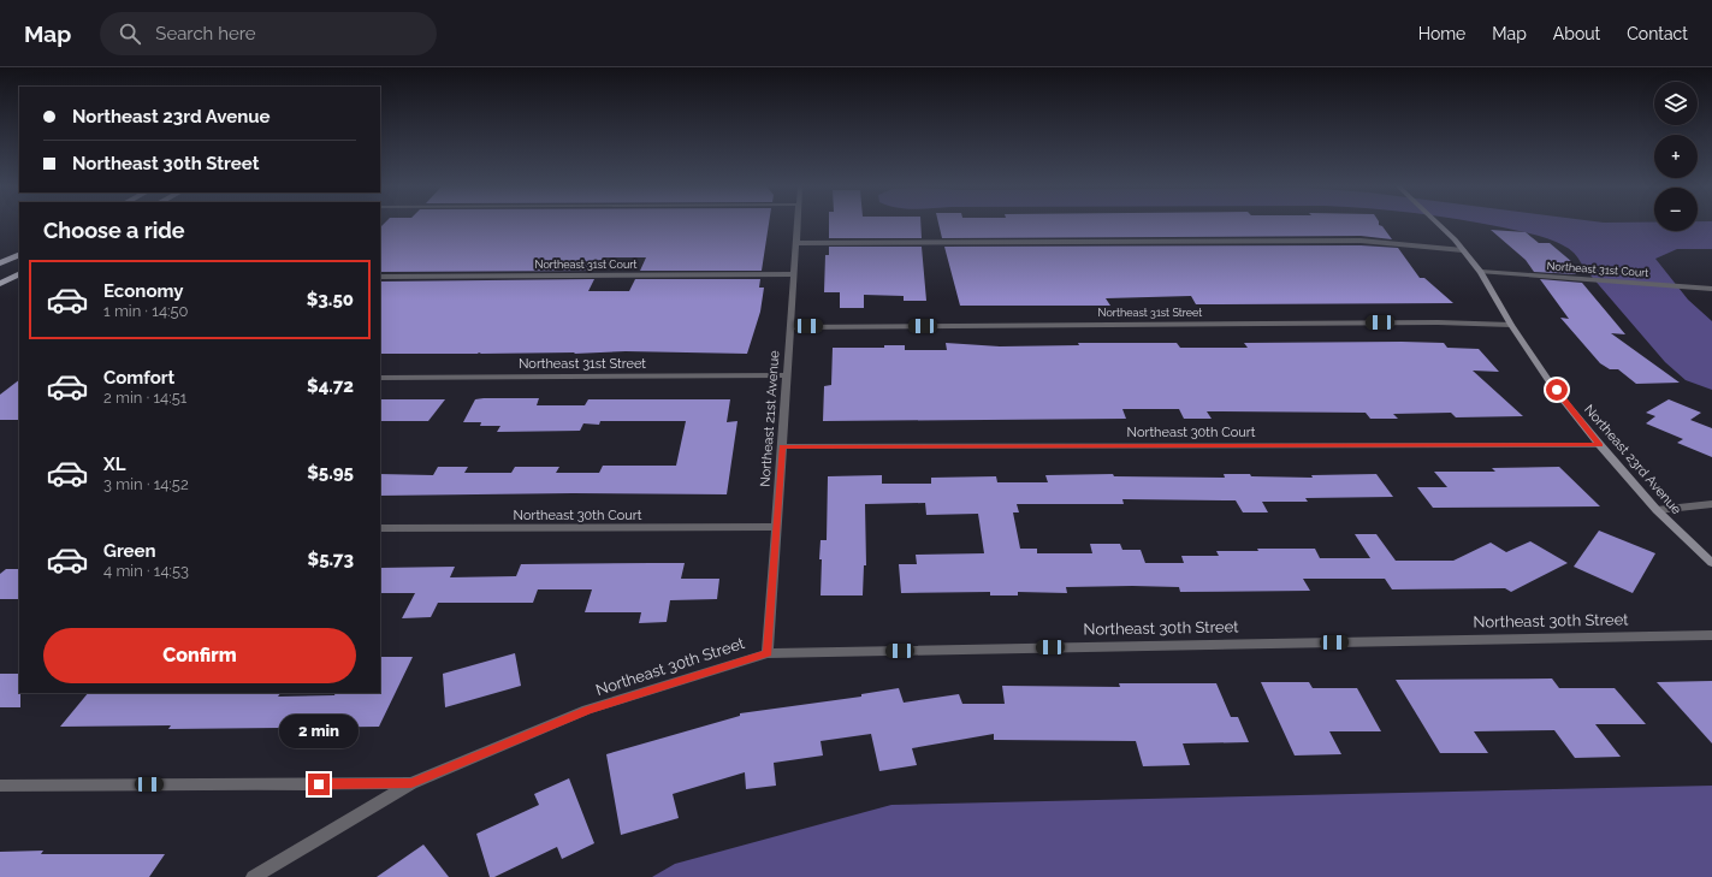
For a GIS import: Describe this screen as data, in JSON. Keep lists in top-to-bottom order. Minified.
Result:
{"streets":{"street":["Northeast 31st Court","Northeast 31st Street","Northeast 21st Avenue","Northeast 30th Court","Northeast 23rd Avenue","Northeast 30th Street"]},"crossings":[["Northeast 31st Court","Northeast 21st Avenue"],["Northeast 31st Court","Northeast 23rd Avenue"],["Northeast 31st Street","Northeast 21st Avenue"],["Northeast 31st Street","Northeast 23rd Avenue"],["Northeast 21st Avenue","Northeast 30th Court"],["Northeast 21st Avenue","Northeast 30th Street"],["Northeast 30th Court","Northeast 23rd Avenue"]],"page":{"header":"Map","search":"Search here","nav":["Home","Map","About","Contact"],"map_buttons":["+","−"],"banner":["Northeast 23rd Avenue","Northeast 30th Street"],"heading":"Choose a ride","list":[{"name":"Economy","note":"1 min · 14:50","value":"$3.50"},{"name":"Comfort","note":"2 min · 14:51","value":"$4.72"},{"name":"XL","note":"3 min · 14:52","value":"$5.95"},{"name":"Green","note":"4 min · 14:53","value":"$5.73"}],"buttons":"Confirm","bubble":"2 min"}}
